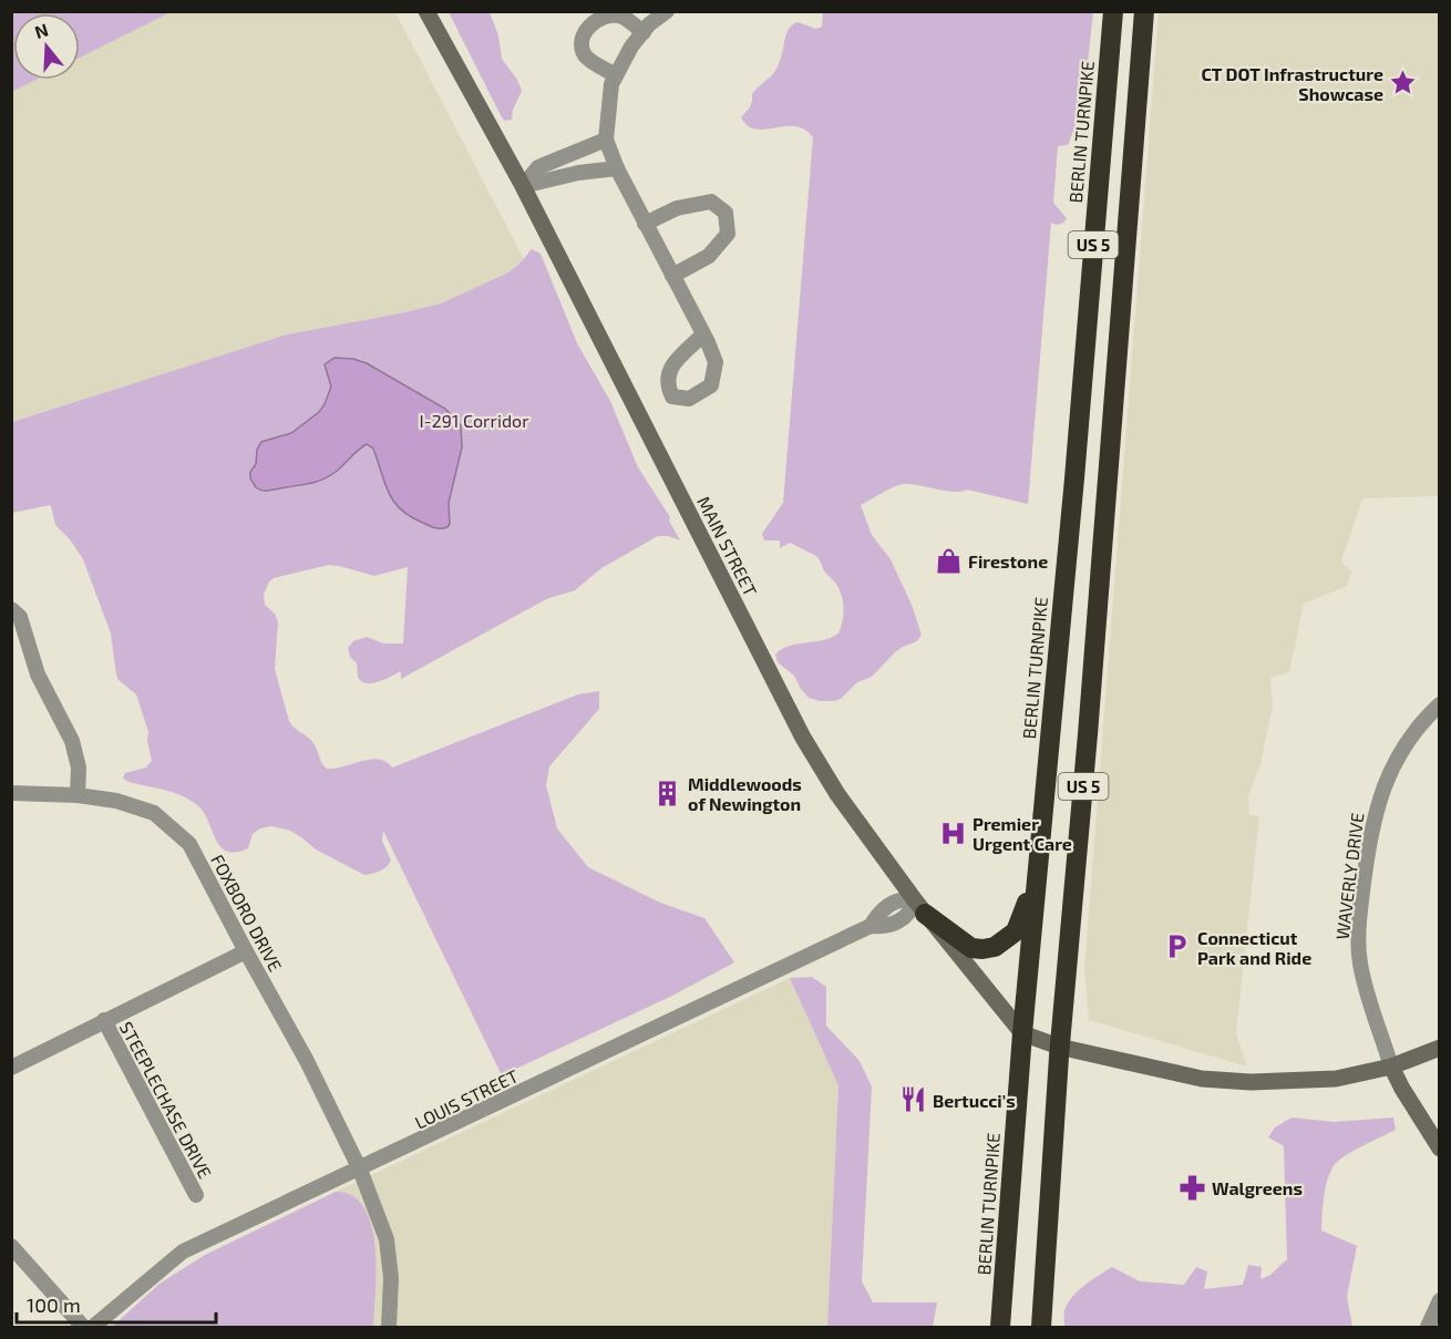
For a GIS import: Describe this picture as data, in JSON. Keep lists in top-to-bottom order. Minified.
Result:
{"streets":{"highway":["BERLIN TURNPIKE","US 5"],"main road":["MAIN STREET"],"street":["WAVERLY DRIVE","FOXBORO DRIVE","LOUIS STREET","STEEPLECHASE DRIVE"]},"crossings":[["BERLIN TURNPIKE","MAIN STREET"],["MAIN STREET","LOUIS STREET"],["FOXBORO DRIVE","LOUIS STREET"],["FOXBORO DRIVE","STEEPLECHASE DRIVE"]],"parks":["I-291 Corridor"],"places":{"place":["CT DOT Infrastructure Showcase"],"shop":["Firestone"],"building":["Middlewoods of Newington"],"hospital":["Premier Urgent Care"],"parking":["Connecticut Park and Ride"],"restaurant":["Bertucci's"],"pharmacy":["Walgreens"]},"scale_bar":"100 m","north":"top"}
